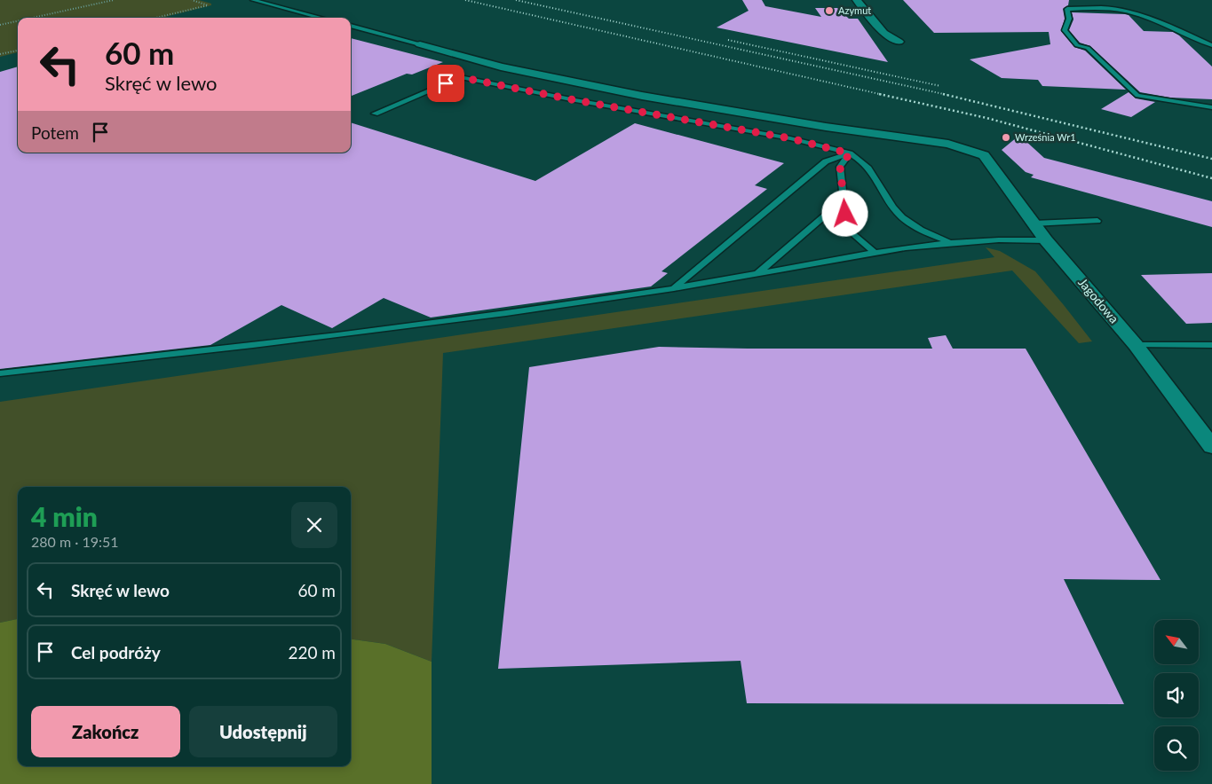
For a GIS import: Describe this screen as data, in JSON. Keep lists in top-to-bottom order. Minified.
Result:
{"streets":{"street":["Jagodowa"]},"places":["Azymut","Września Wr1"],"north":"top left","page":{"turn":["60 m","Skręć w lewo"],"then":"Potem","heading":["4 min","280 m · 19:51"],"list":[{"name":"Skręć w lewo","value":"60 m"},{"name":"Cel podróży","value":"220 m"}],"buttons":["Zakończ","Udostępnij"]}}
